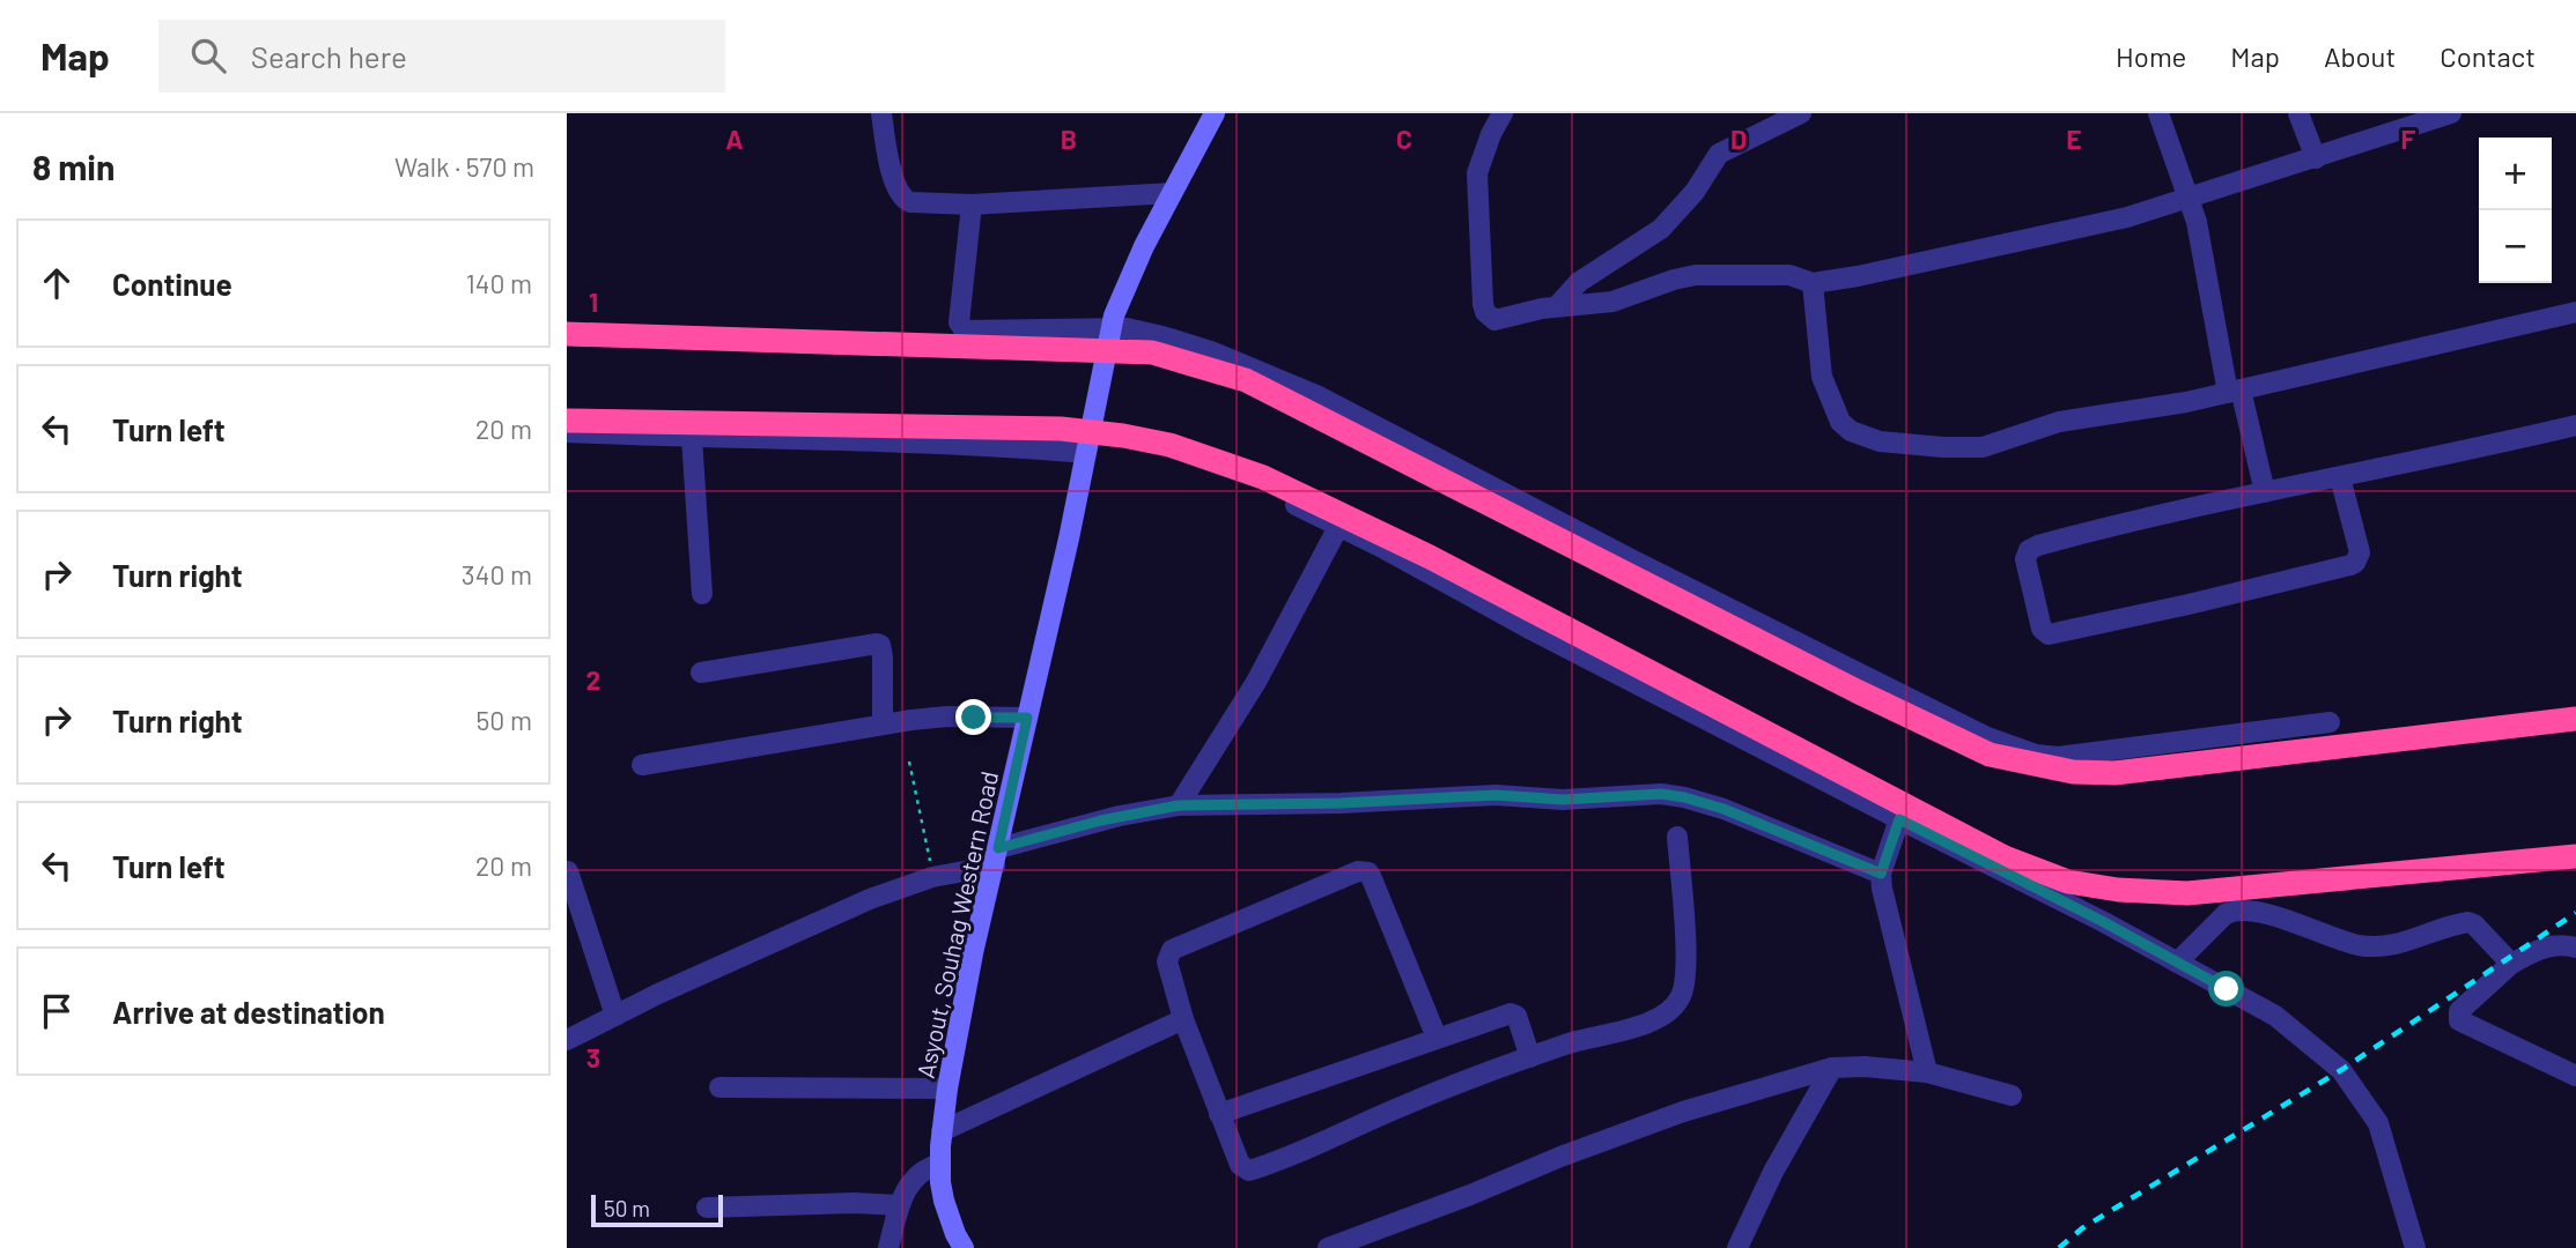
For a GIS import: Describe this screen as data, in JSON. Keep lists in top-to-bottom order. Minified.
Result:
{"streets":{"main road":["Asyout, Souhag Western Road"]},"scale_bar":"50 m","page":{"header":"Map","search":"Search here","nav":["Home","Map","About","Contact"],"heading":["8 min","Walk · 570 m"],"map_buttons":["+","−"],"list":[["Continue","140 m"],["Turn left","20 m"],["Turn right","340 m"],["Turn right","50 m"],["Turn left","20 m"],"Arrive at destination"],"scale":"50 m"},"grid":{"columns":["A","B","C","D","E","F"],"rows":["1","2","3"]}}
